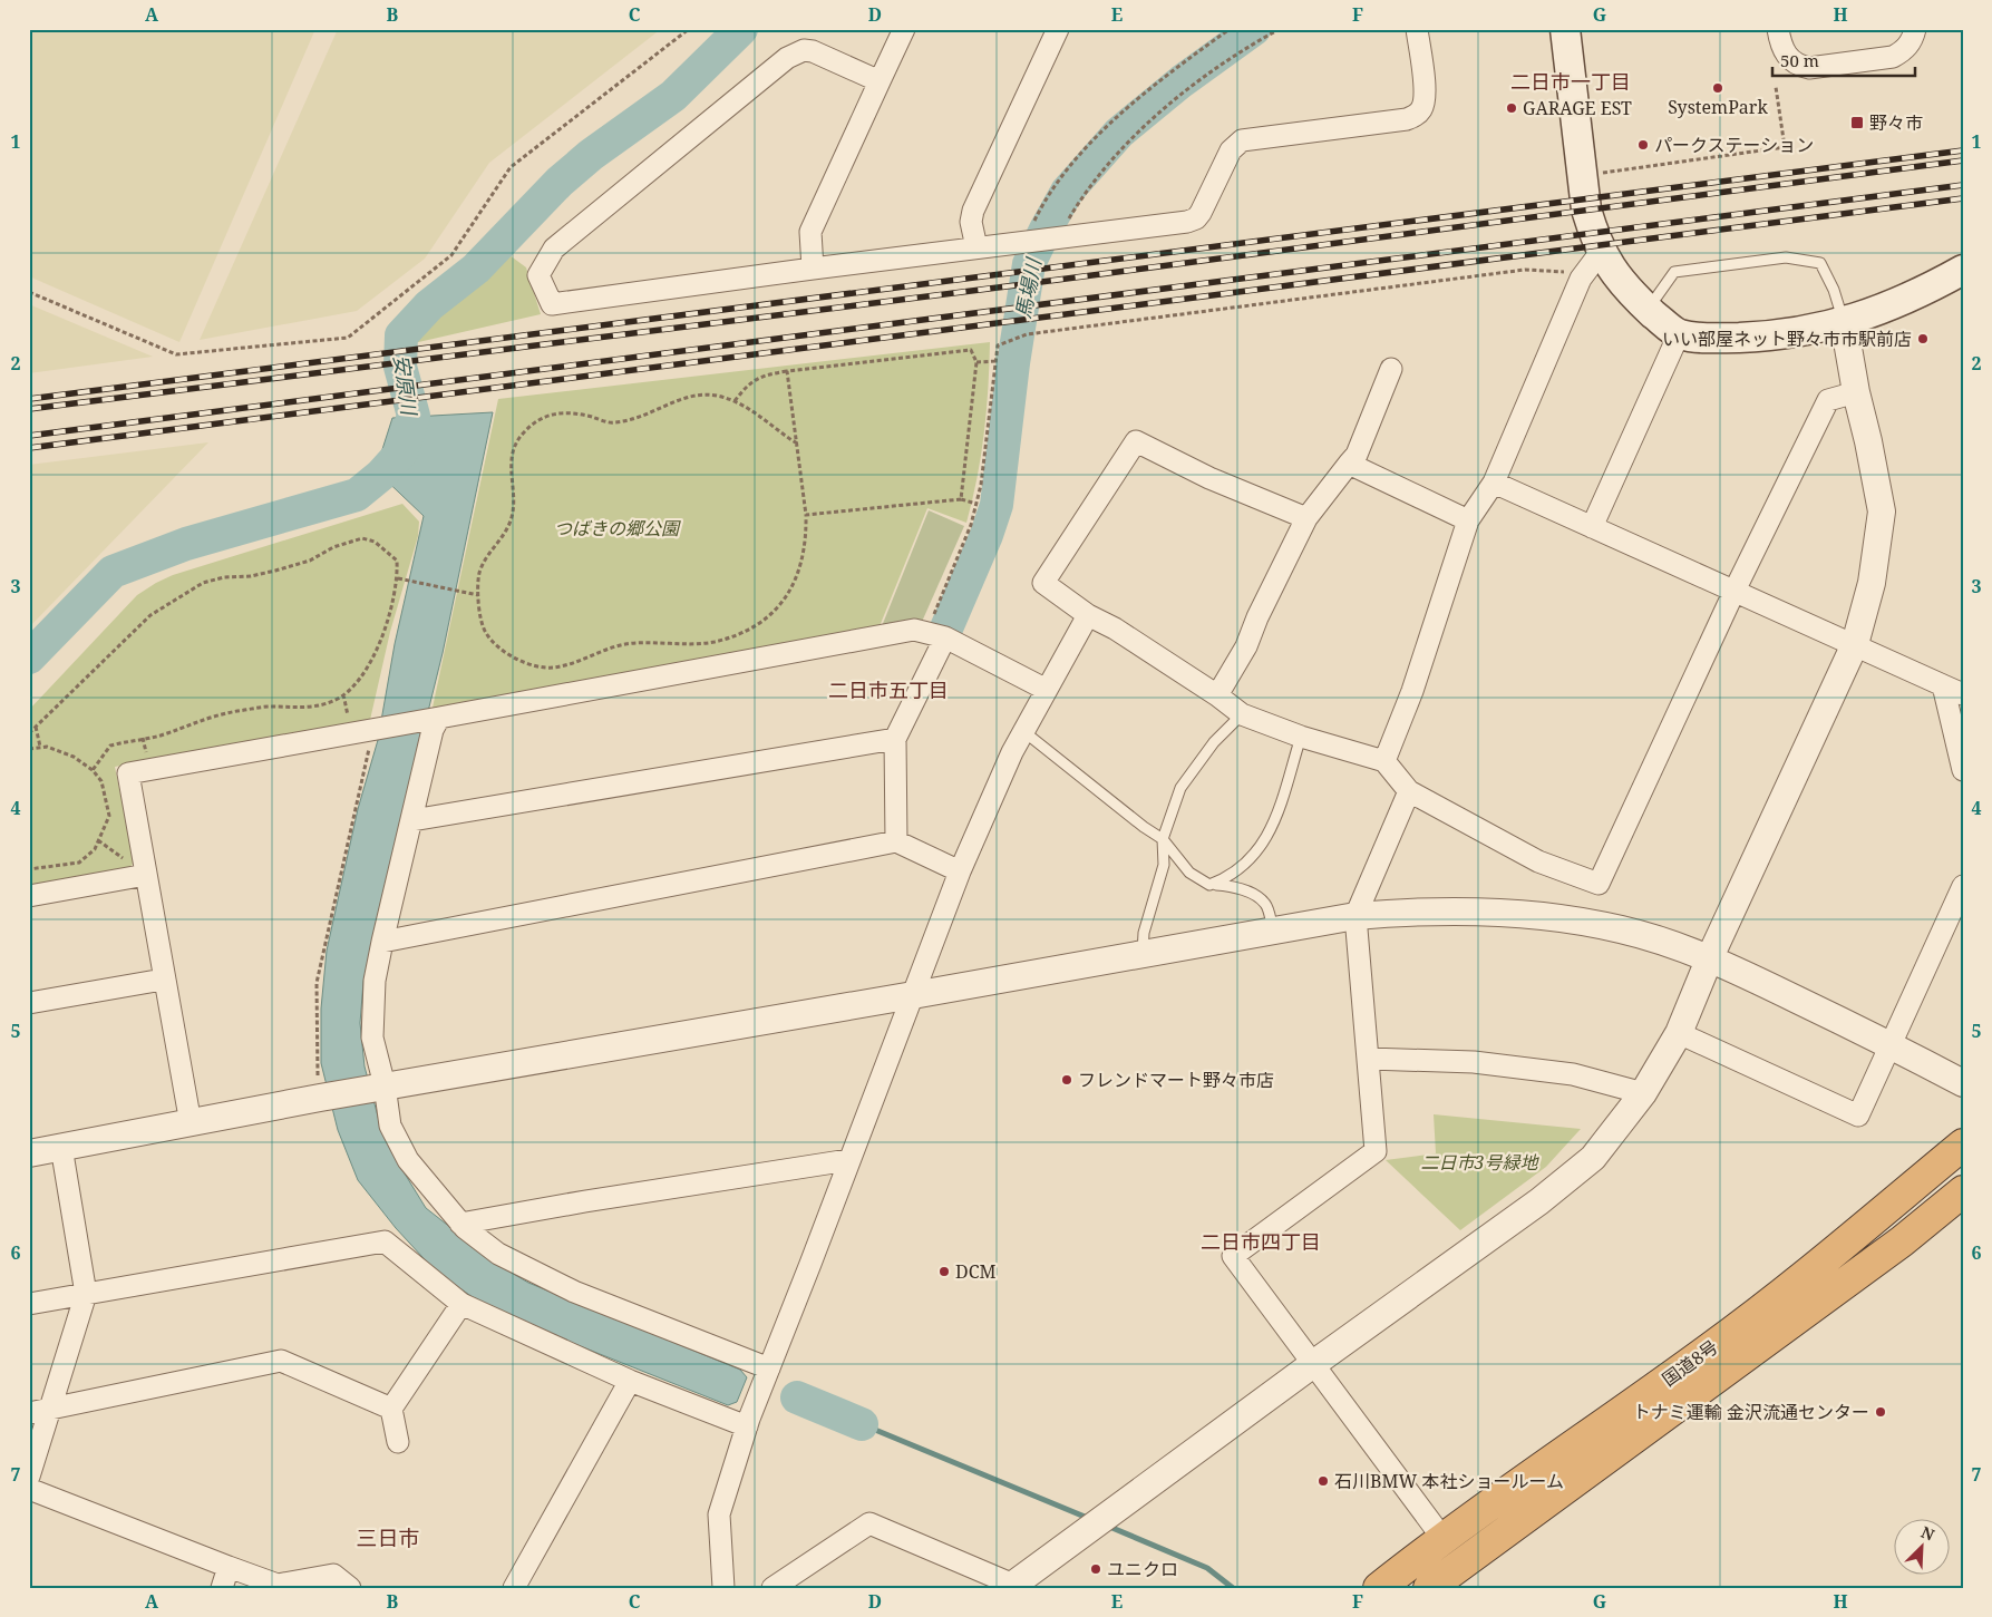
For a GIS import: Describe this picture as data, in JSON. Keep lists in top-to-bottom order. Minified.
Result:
{"streets":{"highway":["国道8号"]},"districts":["二日市一丁目","二日市五丁目","二日市四丁目","三日市"],"water":["馬場川","安原川"],"parks":["つばきの郷公園","二日市3号緑地"],"places":{"other":["SystemPark","GARAGE EST","パークステーション","いい部屋ネット野々市市駅前店","フレンドマート野々市店","DCM","トナミ運輸 金沢流通センター","石川BMW 本社ショールーム","ユニクロ"],"transit":["野々市"]},"scale_bar":"50 m","north":"top right","grid":{"columns":["A","B","C","D","E","F","G","H"],"rows":["1","2","3","4","5","6","7"]}}
